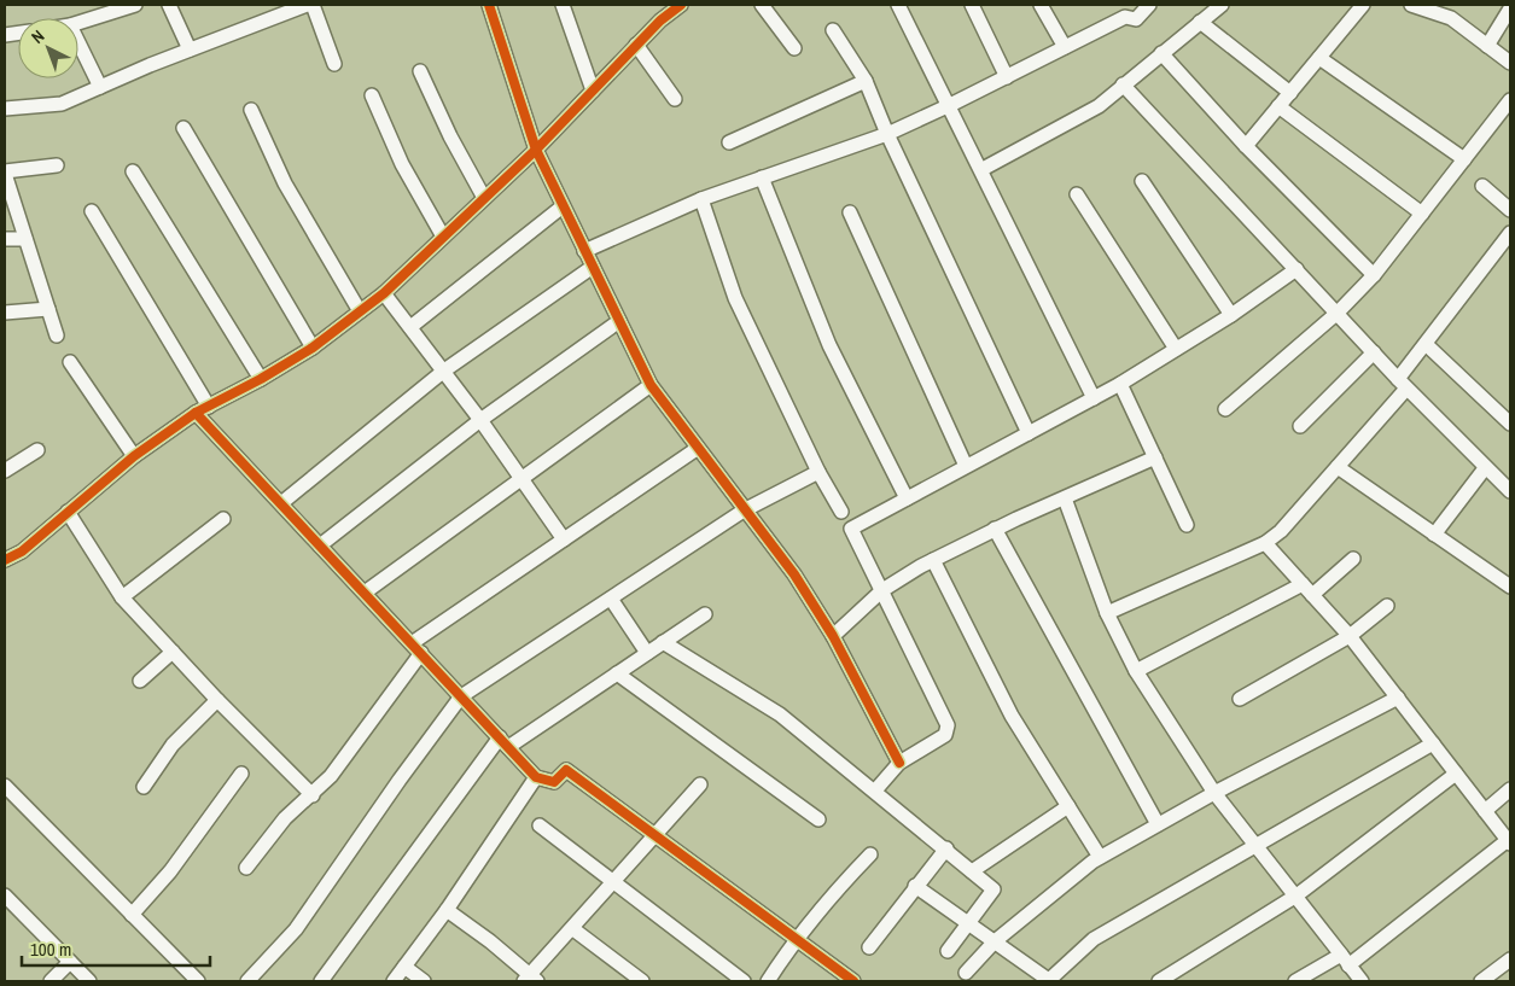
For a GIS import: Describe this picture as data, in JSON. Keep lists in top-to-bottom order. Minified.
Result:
{"scale_bar":"100 m","north":"top left"}
